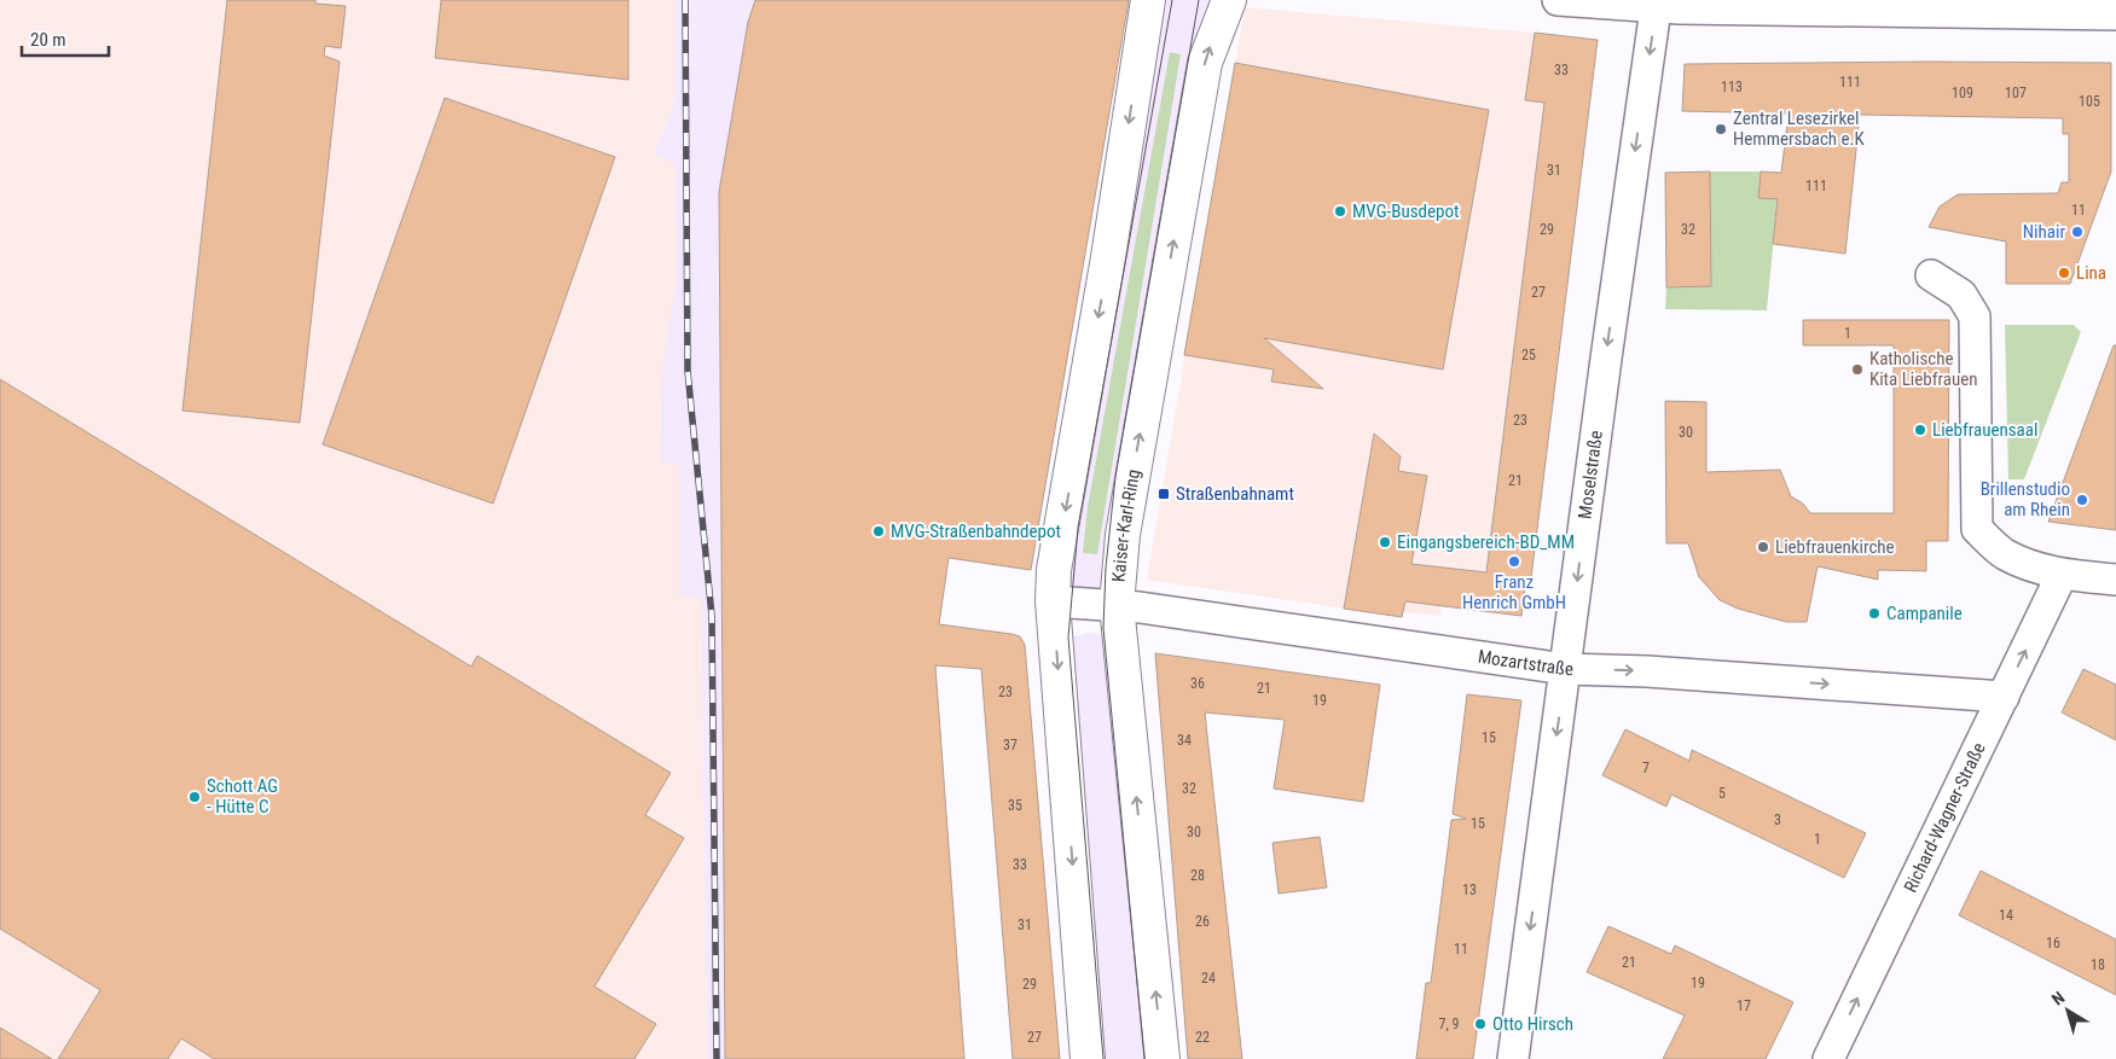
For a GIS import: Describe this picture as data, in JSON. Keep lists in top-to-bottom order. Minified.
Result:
{"streets":{"street":["Moselstraße","Kaiser-Karl-Ring","Mozartstraße","Richard-Wagner-Straße"]},"crossings":[["Moselstraße","Mozartstraße"],["Kaiser-Karl-Ring","Mozartstraße"],["Mozartstraße","Richard-Wagner-Straße"]],"one_way":["Moselstraße","Mozartstraße","Richard-Wagner-Straße"],"places":{"other":["Zentral Lesezirkel Hemmersbach e.K","MVG-Busdepot","Nihair","Lina","Katholische Kita Liebfrauen","Liebfrauensaal","Brillenstudio am Rhein","MVG-Straßenbahndepot","Eingangsbereich-BD_MM","Liebfrauenkirche","Franz Henrich GmbH","Campanile","Schott AG - Hütte C","Otto Hirsch"],"transit":["Straßenbahnamt"]},"house_numbers":["33","111","113","109","107","105","31","111","11","29","32","27","1","25","23","30","21","36","21","23","19","15","34","37","7","32","5","35","3","15","30","1","33","28","13","14","26","31","16","11","21","18","24","19","29","17","7, 9","27","22"],"scale_bar":"20 m","north":"top left"}
